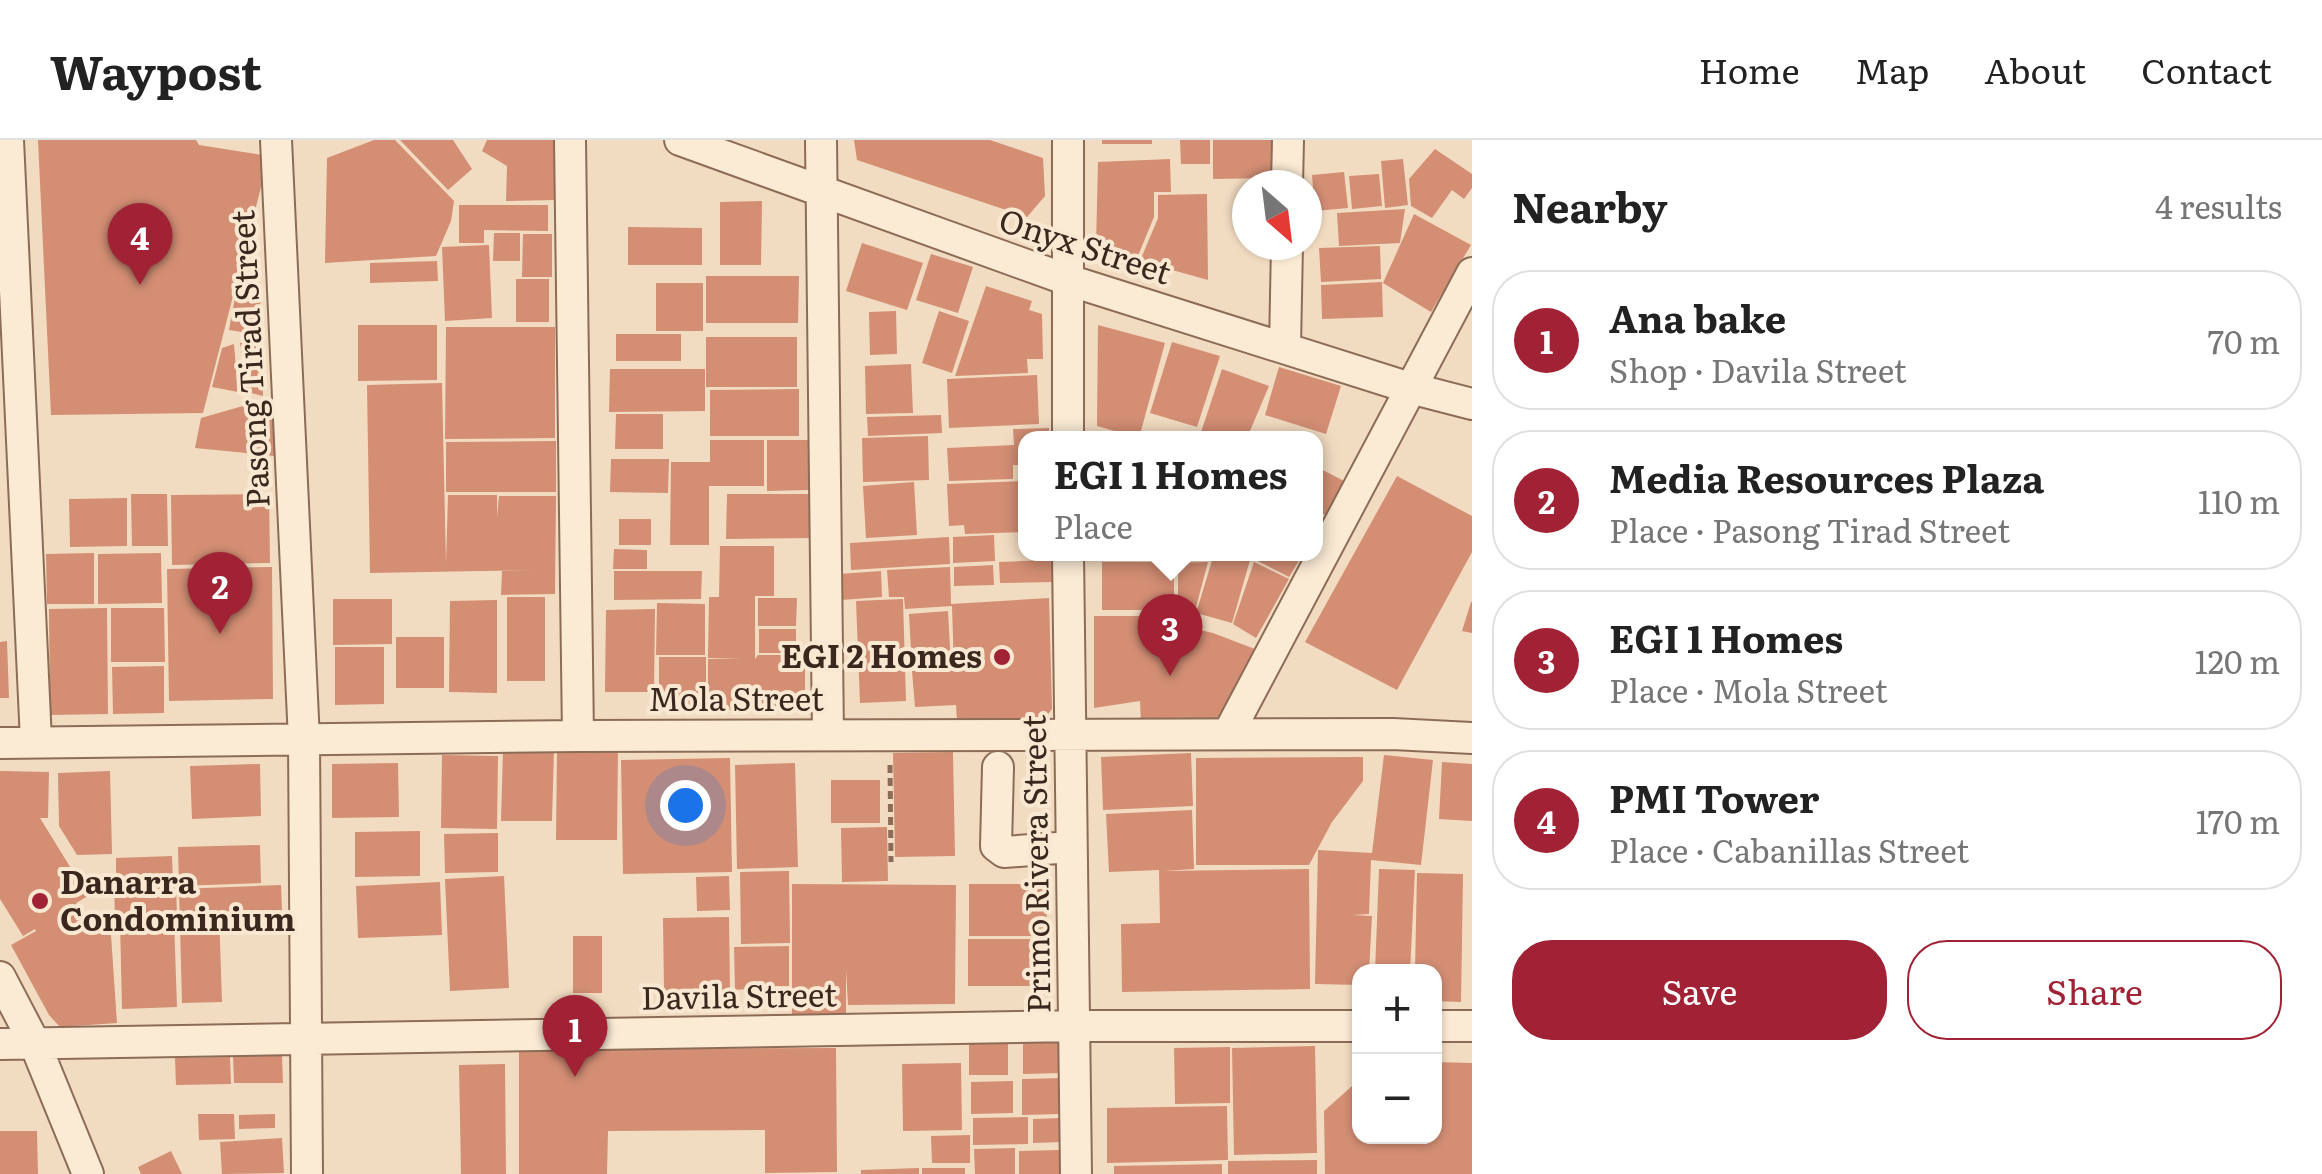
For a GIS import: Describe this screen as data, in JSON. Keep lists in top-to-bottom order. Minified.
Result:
{"streets":{"street":["Onyx Street","Pasong Tirad Street","Mola Street","Primo Rivera Street","Davila Street"]},"crossings":[["Pasong Tirad Street","Mola Street"],["Pasong Tirad Street","Davila Street"],["Mola Street","Primo Rivera Street"],["Primo Rivera Street","Davila Street"]],"places":["EGI 2 Homes","Danarra Condominium"],"north":"bottom right","page":{"header":"Waypost","nav":["Home","Map","About","Contact"],"heading":["Nearby","4 results"],"pins":["4","2","3","1"],"list":[{"mark":"1","name":"Ana bake","note":"Shop · Davila Street","value":"70 m"},{"mark":"2","name":"Media Resources Plaza","note":"Place · Pasong Tirad Street","value":"110 m"},{"mark":"3","name":"EGI 1 Homes","note":"Place · Mola Street","value":"120 m"},{"mark":"4","name":"PMI Tower","note":"Place · Cabanillas Street","value":"170 m"}],"popup":["EGI 1 Homes","Place"],"buttons":["Save","Share"],"map_buttons":["+","−"]}}
